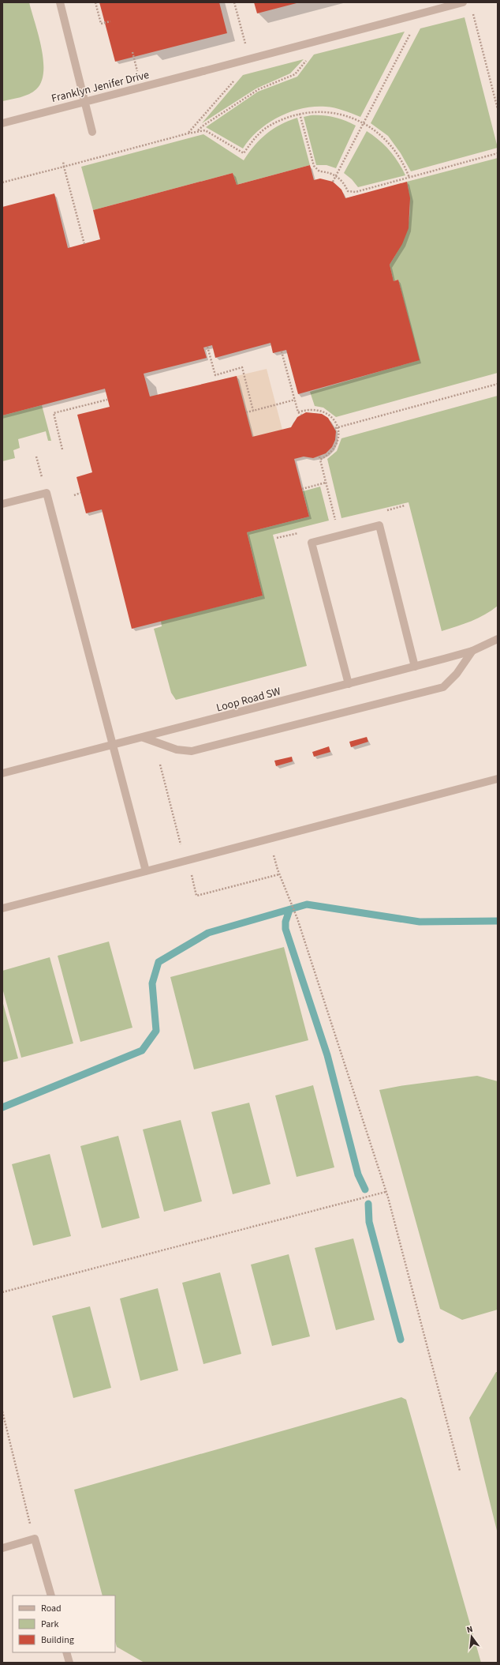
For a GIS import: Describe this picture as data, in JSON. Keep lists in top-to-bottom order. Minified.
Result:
{"streets":{"street":["Franklyn Jenifer Drive","Loop Road SW"]},"legend":["Road","Park","Building"],"north":"top"}
